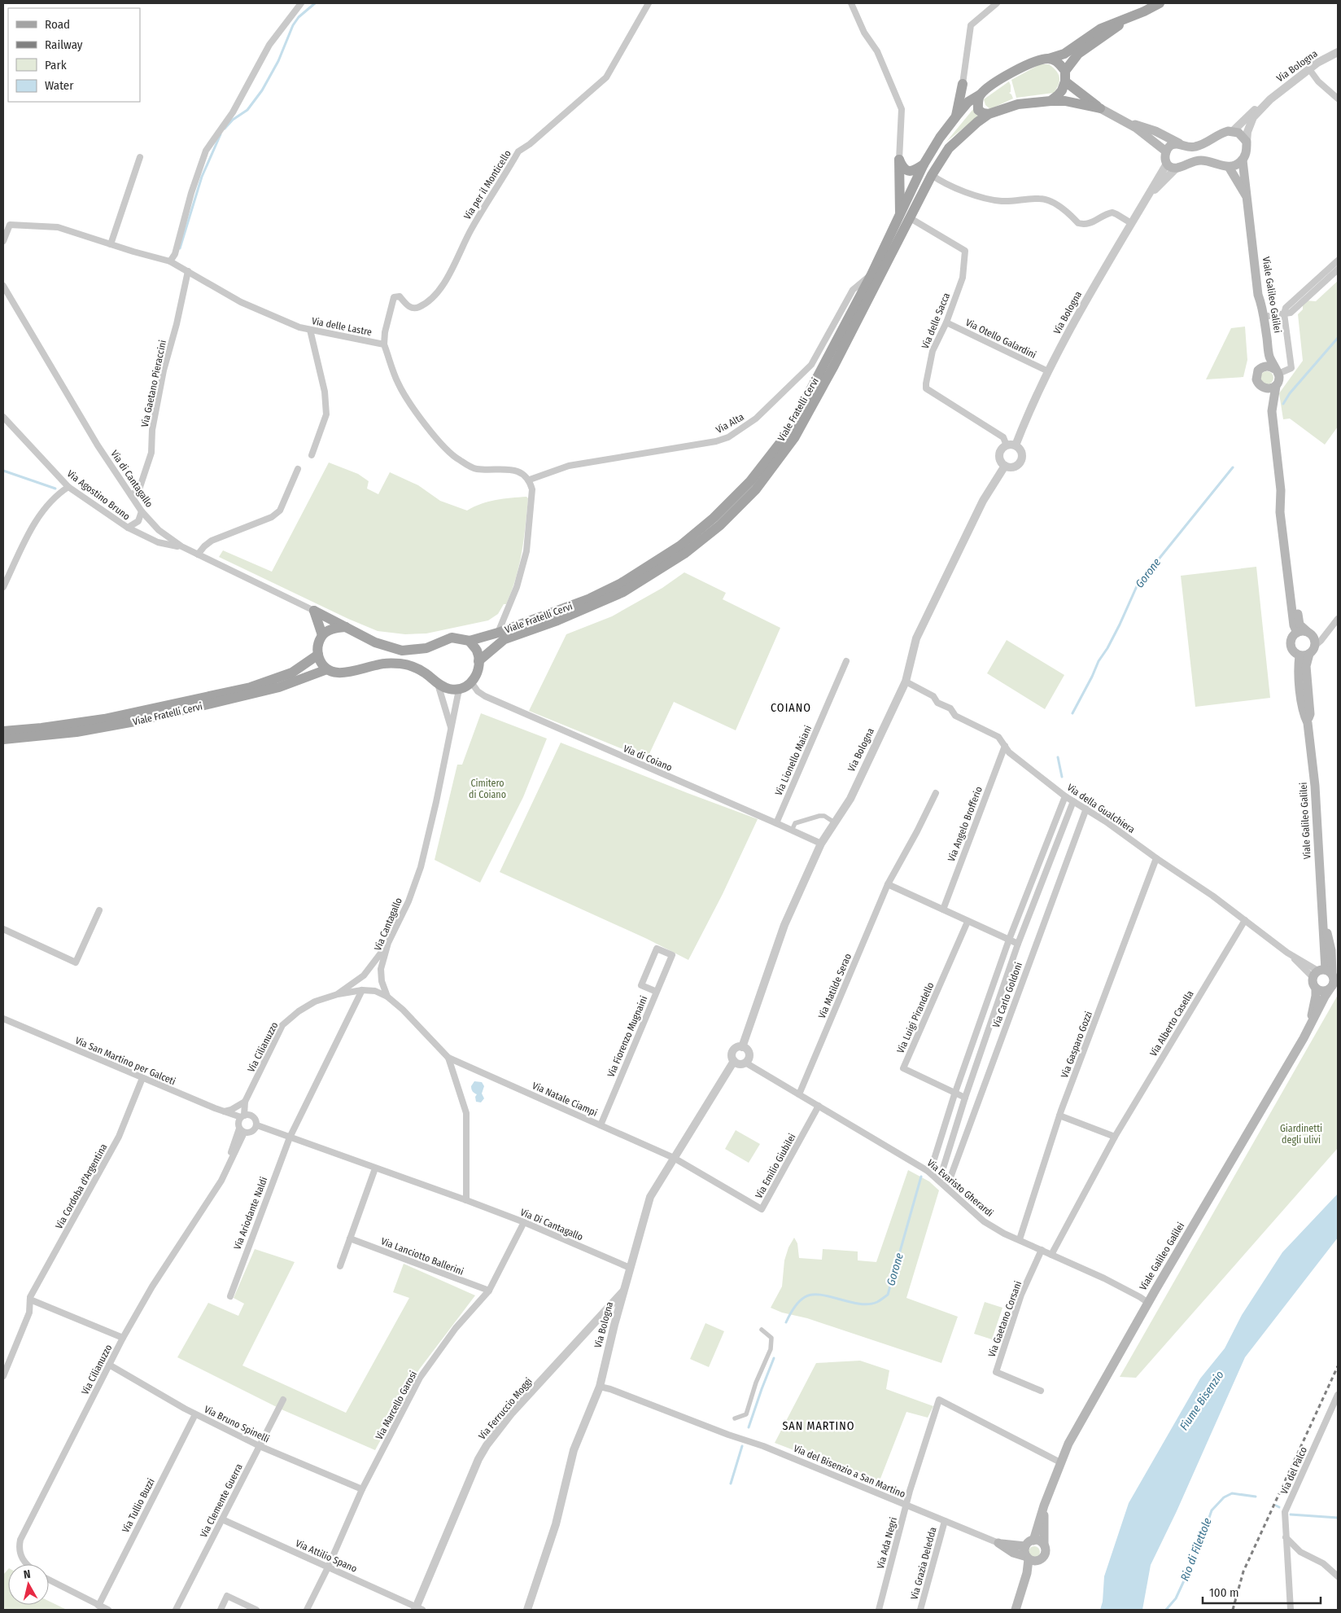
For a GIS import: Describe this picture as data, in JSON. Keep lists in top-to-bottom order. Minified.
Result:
{"streets":{"main road":["Viale Galileo Galilei","Viale Fratelli Cervi"],"street":["Via Bologna","Via per il Monticello","Via delle Sacca","Via delle Lastre","Via Otello Galardini","Via Gaetano Pieraccini","Via Alta","Via di Cantagallo","Via Agostino Bruno","Via di Coiano","Via Lionello Maiani","Via della Gualchiera","Via Angelo Brofferio","Via Cantagallo","Via Matilde Serao","Via Carlo Goldoni","Via Luigi Pirandello","Via Alberto Casella","Via Fiorenzo Mugnaini","Via Gasparo Gozzi","Via Cilianuzzo","Via San Martino per Galceti","Via Natale Ciampi","Via Emilio Giubilei","Via Cordoba d'Argentina","Via Evaristo Gherardi","Via Ariodante Naldi","Via Di Cantagallo","Via Lanciotto Ballerini","Via Gaetano Corsani","Via Marcello Garosi","Via Ferruccio Moggi","Via Bruno Spinelli","Via del Palco","Via del Bisenzio a San Martino","Via Clemente Guerra","Via Tullio Buzzi","Via Ada Negri","Via Attilio Spano","Via Grazia Deledda"]},"crossings":[["Via Bologna","Via delle Sacca"],["Via Bologna","Via Otello Galardini"],["Via Bologna","Via di Coiano"],["Via Bologna","Via della Gualchiera"],["Via Bologna","Via Natale Ciampi"],["Via Bologna","Via Emilio Giubilei"],["Via Bologna","Via Evaristo Gherardi"],["Via Bologna","Via Di Cantagallo"],["Via Bologna","Via Ferruccio Moggi"],["Via Bologna","Via del Bisenzio a San Martino"],["Via per il Monticello","Via delle Lastre"],["Viale Galileo Galilei","Via della Gualchiera"],["Viale Galileo Galilei","Via Evaristo Gherardi"],["Viale Galileo Galilei","Via del Bisenzio a San Martino"],["Via delle Sacca","Via Otello Galardini"],["Via delle Sacca","Viale Fratelli Cervi"],["Via delle Lastre","Via Gaetano Pieraccini"],["Via delle Lastre","Via Alta"],["Via Gaetano Pieraccini","Via di Cantagallo"],["Viale Fratelli Cervi","Via Alta"],["Viale Fratelli Cervi","Via di Cantagallo"],["Viale Fratelli Cervi","Via Cantagallo"],["Via di Cantagallo","Via Agostino Bruno"],["Via di Coiano","Via Lionello Maiani"],["Via della Gualchiera","Via Angelo Brofferio"],["Via della Gualchiera","Via Carlo Goldoni"],["Via della Gualchiera","Via Alberto Casella"],["Via della Gualchiera","Via Gasparo Gozzi"],["Via Cantagallo","Via Cilianuzzo"],["Via Matilde Serao","Via Evaristo Gherardi"],["Via Carlo Goldoni","Via Luigi Pirandello"],["Via Carlo Goldoni","Via Evaristo Gherardi"],["Via Alberto Casella","Via Evaristo Gherardi"],["Via Fiorenzo Mugnaini","Via Natale Ciampi"],["Via Gasparo Gozzi","Via Evaristo Gherardi"],["Via Cilianuzzo","Via San Martino per Galceti"],["Via Cilianuzzo","Via Ariodante Naldi"],["Via Cilianuzzo","Via Bruno Spinelli"],["Via San Martino per Galceti","Via Cordoba d'Argentina"],["Via Natale Ciampi","Via Emilio Giubilei"],["Via Emilio Giubilei","Via Evaristo Gherardi"],["Via Evaristo Gherardi","Via Gaetano Corsani"],["Via Di Cantagallo","Via Marcello Garosi"],["Via Lanciotto Ballerini","Via Marcello Garosi"],["Via Marcello Garosi","Via Bruno Spinelli"],["Via Marcello Garosi","Via Attilio Spano"],["Via Ferruccio Moggi","Via Attilio Spano"],["Via Bruno Spinelli","Via Clemente Guerra"],["Via Bruno Spinelli","Via Tullio Buzzi"],["Via del Bisenzio a San Martino","Via Ada Negri"],["Via Clemente Guerra","Via Attilio Spano"],["Via Ada Negri","Via Grazia Deledda"]],"districts":["COIANO","SAN MARTINO"],"water":["Gorone","Fiume Bisenzio","Rio di Filettole"],"parks":["Cimitero di Coiano","Giardinetti degli ulivi"],"legend":["Road","Railway","Park","Water"],"scale_bar":"100 m","north":"top"}
